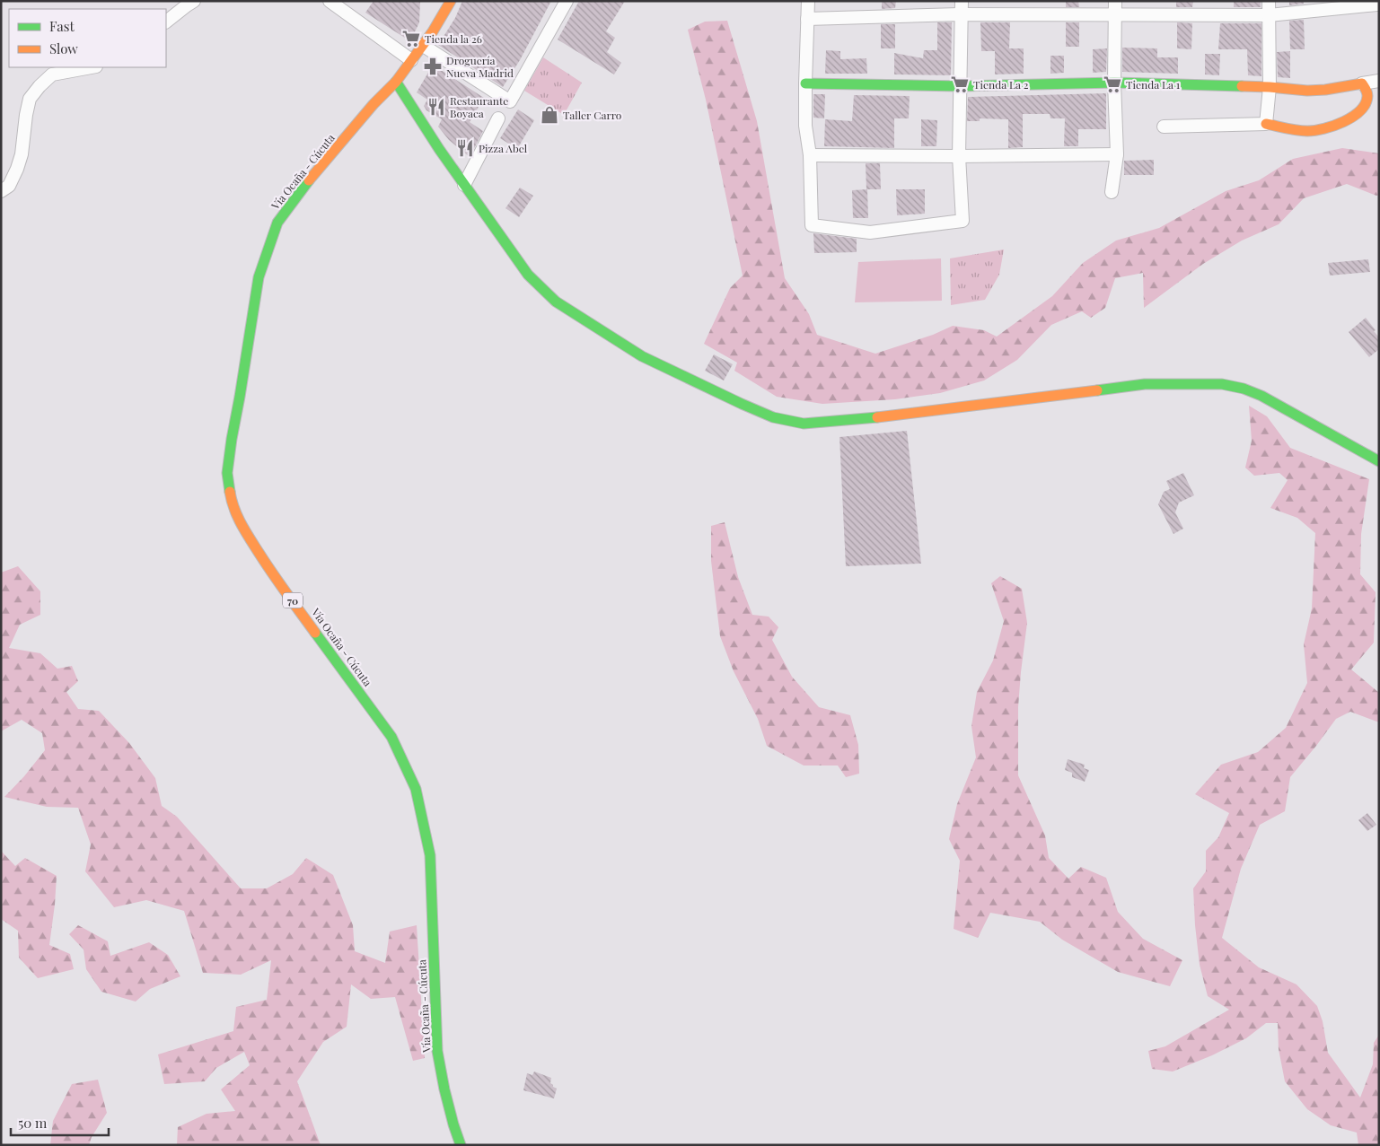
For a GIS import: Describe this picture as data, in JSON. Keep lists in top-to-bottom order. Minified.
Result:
{"streets":{"street":["Vía Ocaña - Cúcuta","70"]},"crossings":[["Vía Ocaña - Cúcuta","70"]],"places":{"supermarket":["Tienda la 26","Tienda La 2","Tienda La 1"],"pharmacy":["Droguería Nueva Madrid"],"restaurant":["Restaurante Boyaca","Pizza Abel"],"shop":["Taller Carro"]},"legend":["Fast","Slow"],"scale_bar":"50 m"}
